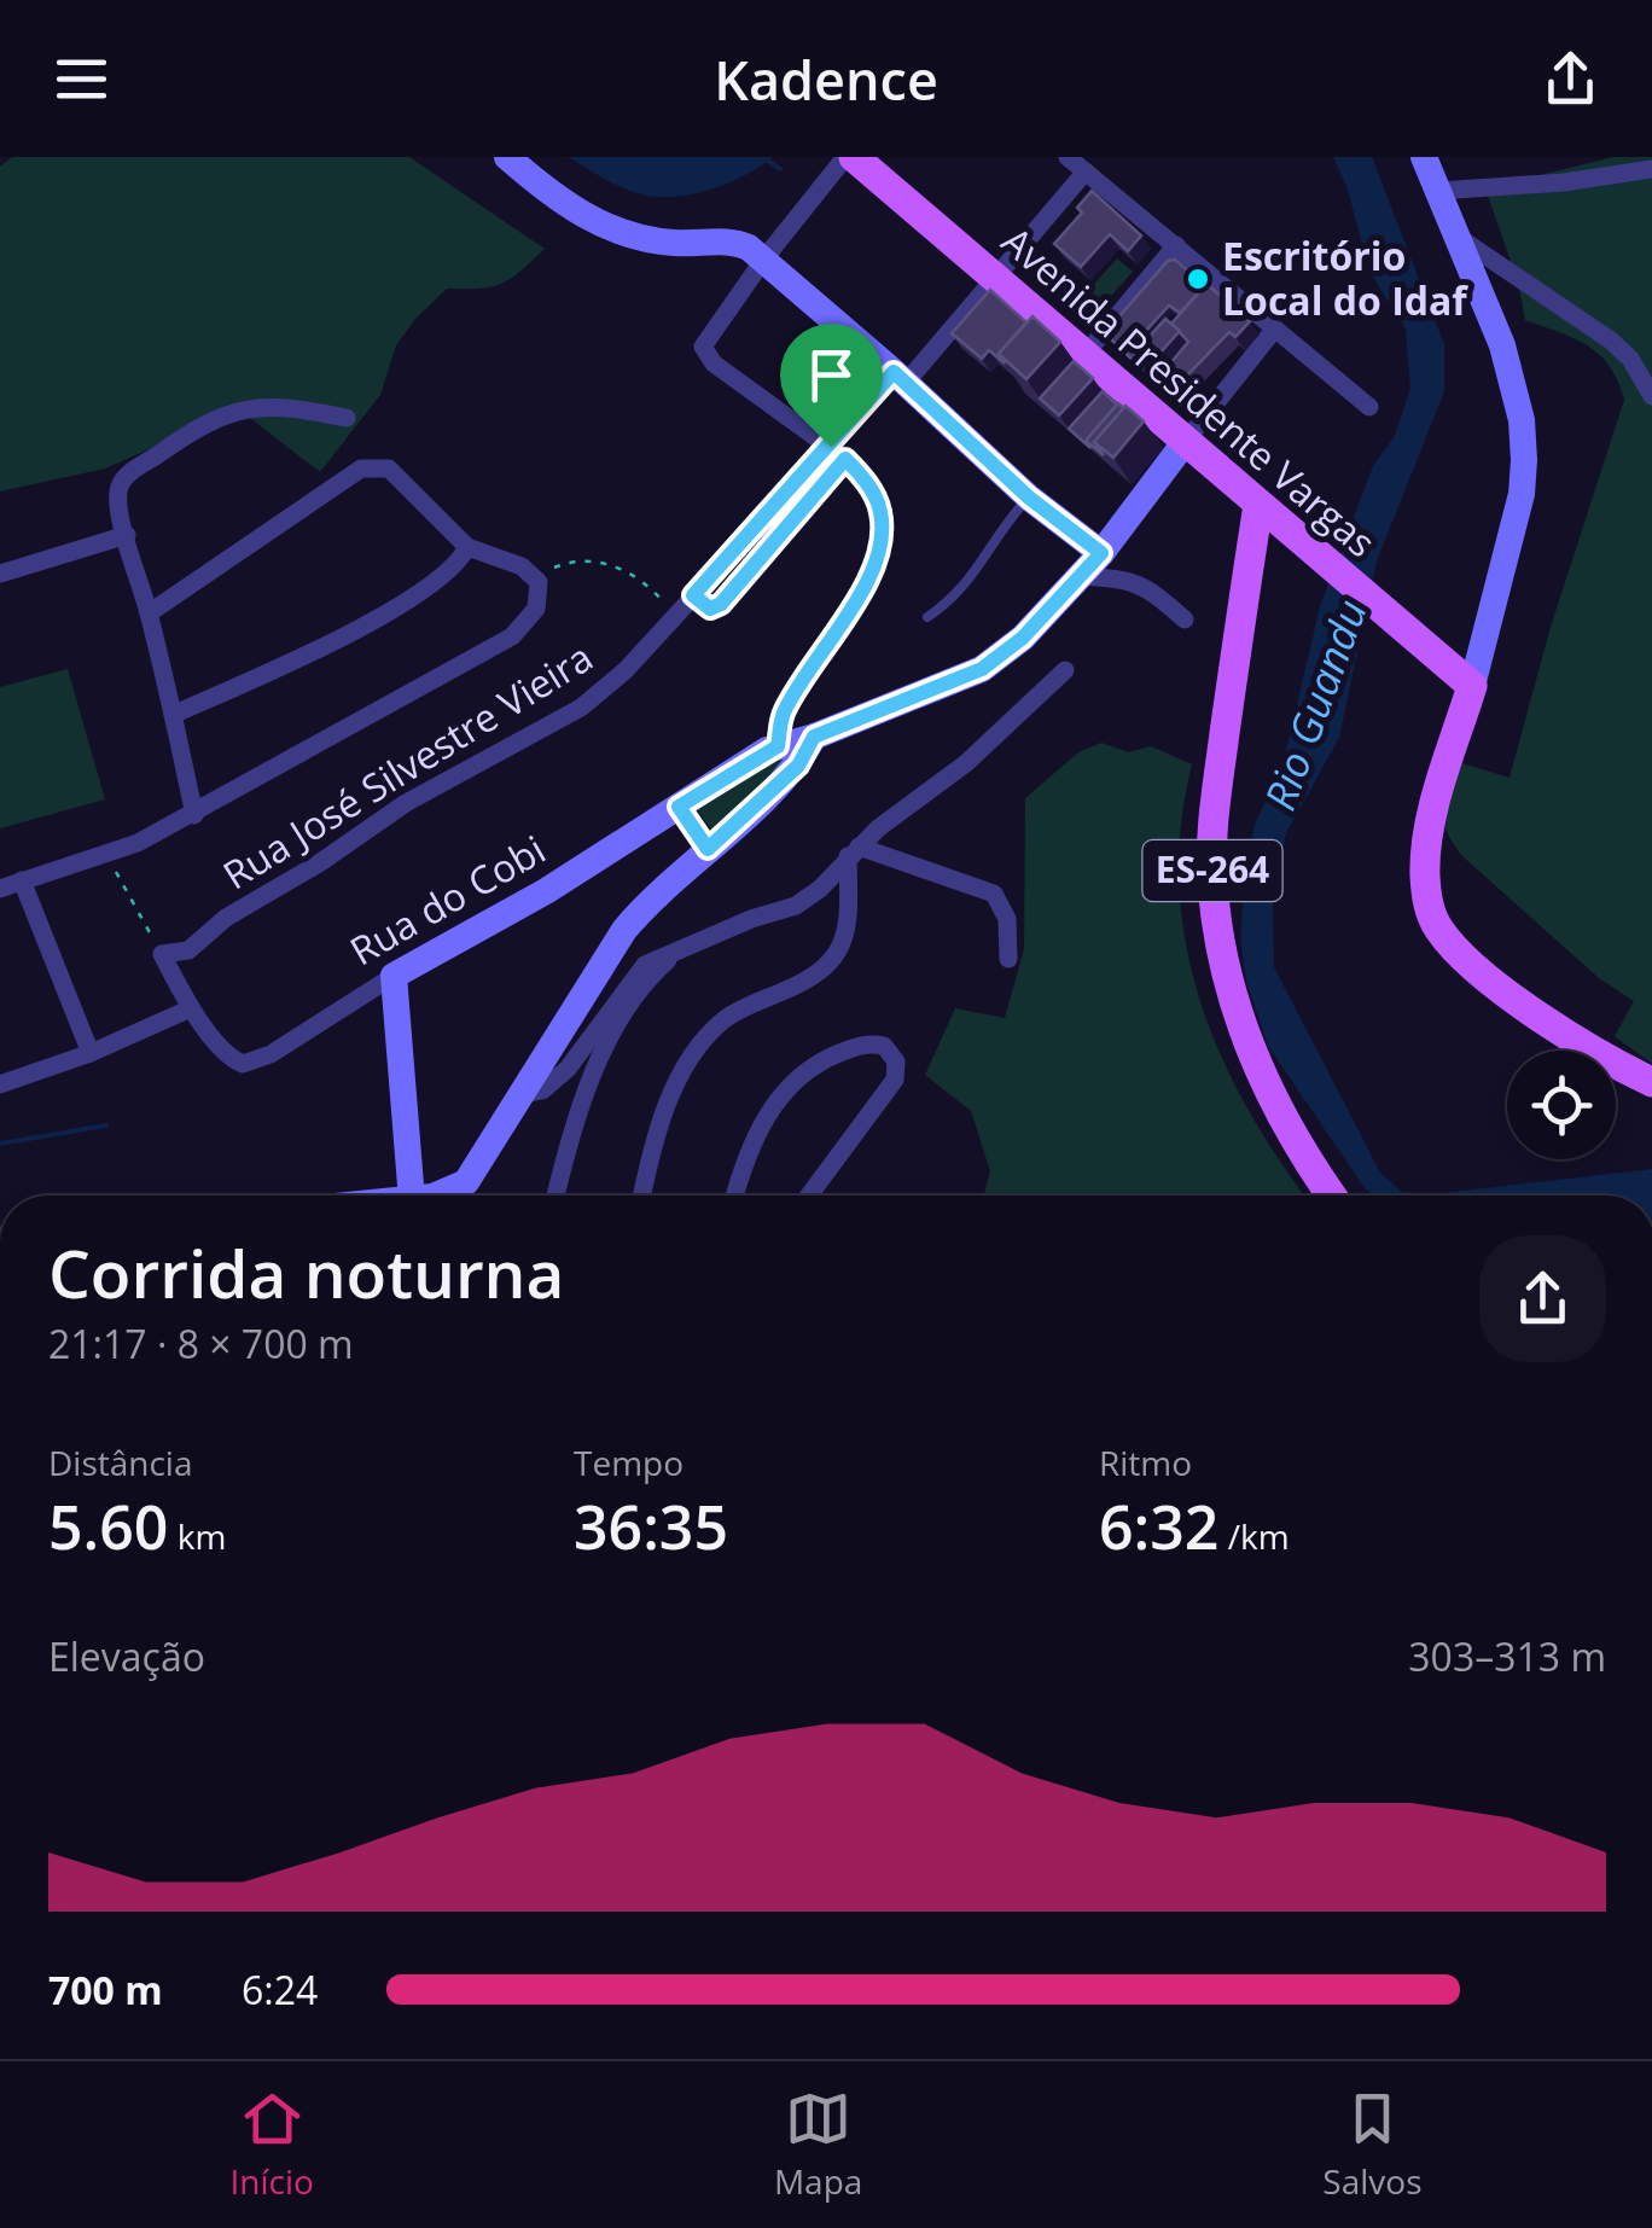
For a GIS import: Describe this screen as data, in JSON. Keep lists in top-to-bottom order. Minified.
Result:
{"streets":{"main road":["Avenida Presidente Vargas","ES-264","Rua do Cobi"],"street":["Rua José Silvestre Vieira"]},"crossings":[["Avenida Presidente Vargas","ES-264"],["Avenida Presidente Vargas","Rua do Cobi"],["Rua José Silvestre Vieira","Rua do Cobi"]],"water":["Rio Guandu"],"places":["Escritório Local do Idaf"],"page":{"header":"Kadence","heading":["Corrida noturna","21:17 · 8 × 700 m"],"stats":[["Distância","5.60 km"],["Tempo","36:35"],["Ritmo","6:32 /km"]],"chart":["Elevação","303–313 m"],"list":[{"name":"700 m","note":"6:24"}],"tabs":["Início","Mapa","Salvos"]}}
